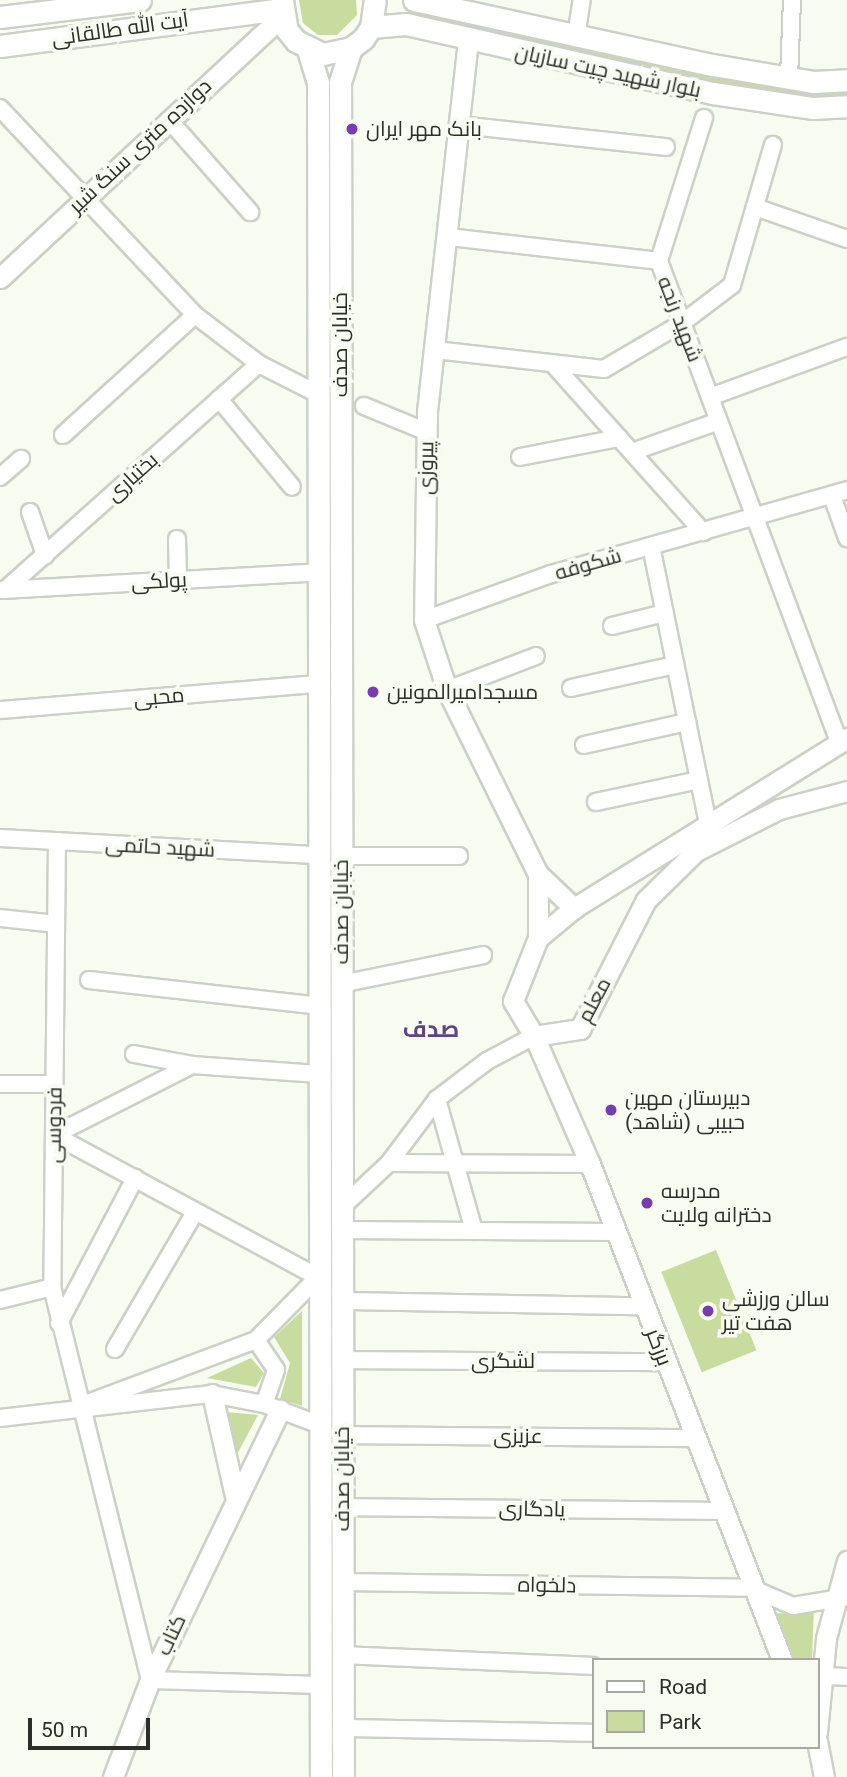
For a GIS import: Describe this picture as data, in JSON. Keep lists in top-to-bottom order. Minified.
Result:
{"streets":{"main road":["آیت الله طالقانی","بلوار شهید چیت سازیان","خیابان صدف"],"street":["دوازده متری سنگ شیر","شهید رنجه","پیروزی","بختیاری","شکوفه","پولکی","محبی","شهید حاتمی","معلم","فردوسی","برزگر","لشگری","عزیزی","یادگاری","دلخواه","کتاب"]},"crossings":[["آیت الله طالقانی","دوازده متری سنگ شیر"],["بلوار شهید چیت سازیان","پیروزی"],["شهید رنجه","شکوفه"],["خیابان صدف","پولکی"],["خیابان صدف","محبی"],["خیابان صدف","شهید حاتمی"],["خیابان صدف","لشگری"],["خیابان صدف","عزیزی"],["خیابان صدف","یادگاری"],["خیابان صدف","دلخواه"],["پیروزی","شکوفه"],["بختیاری","پولکی"],["شهید حاتمی","فردوسی"],["معلم","برزگر"],["فردوسی","کتاب"],["برزگر","لشگری"],["برزگر","عزیزی"],["برزگر","یادگاری"],["برزگر","دلخواه"]],"districts":["صدف"],"places":["بانک مهر ایران","مسجدامیرالمونین","دبیرستان مهین حبیبی (شاهد)","مدرسه دخترانه ولایت","سالن ورزشی هفت تیر"],"legend":["Road","Park"],"scale_bar":"50 m"}
